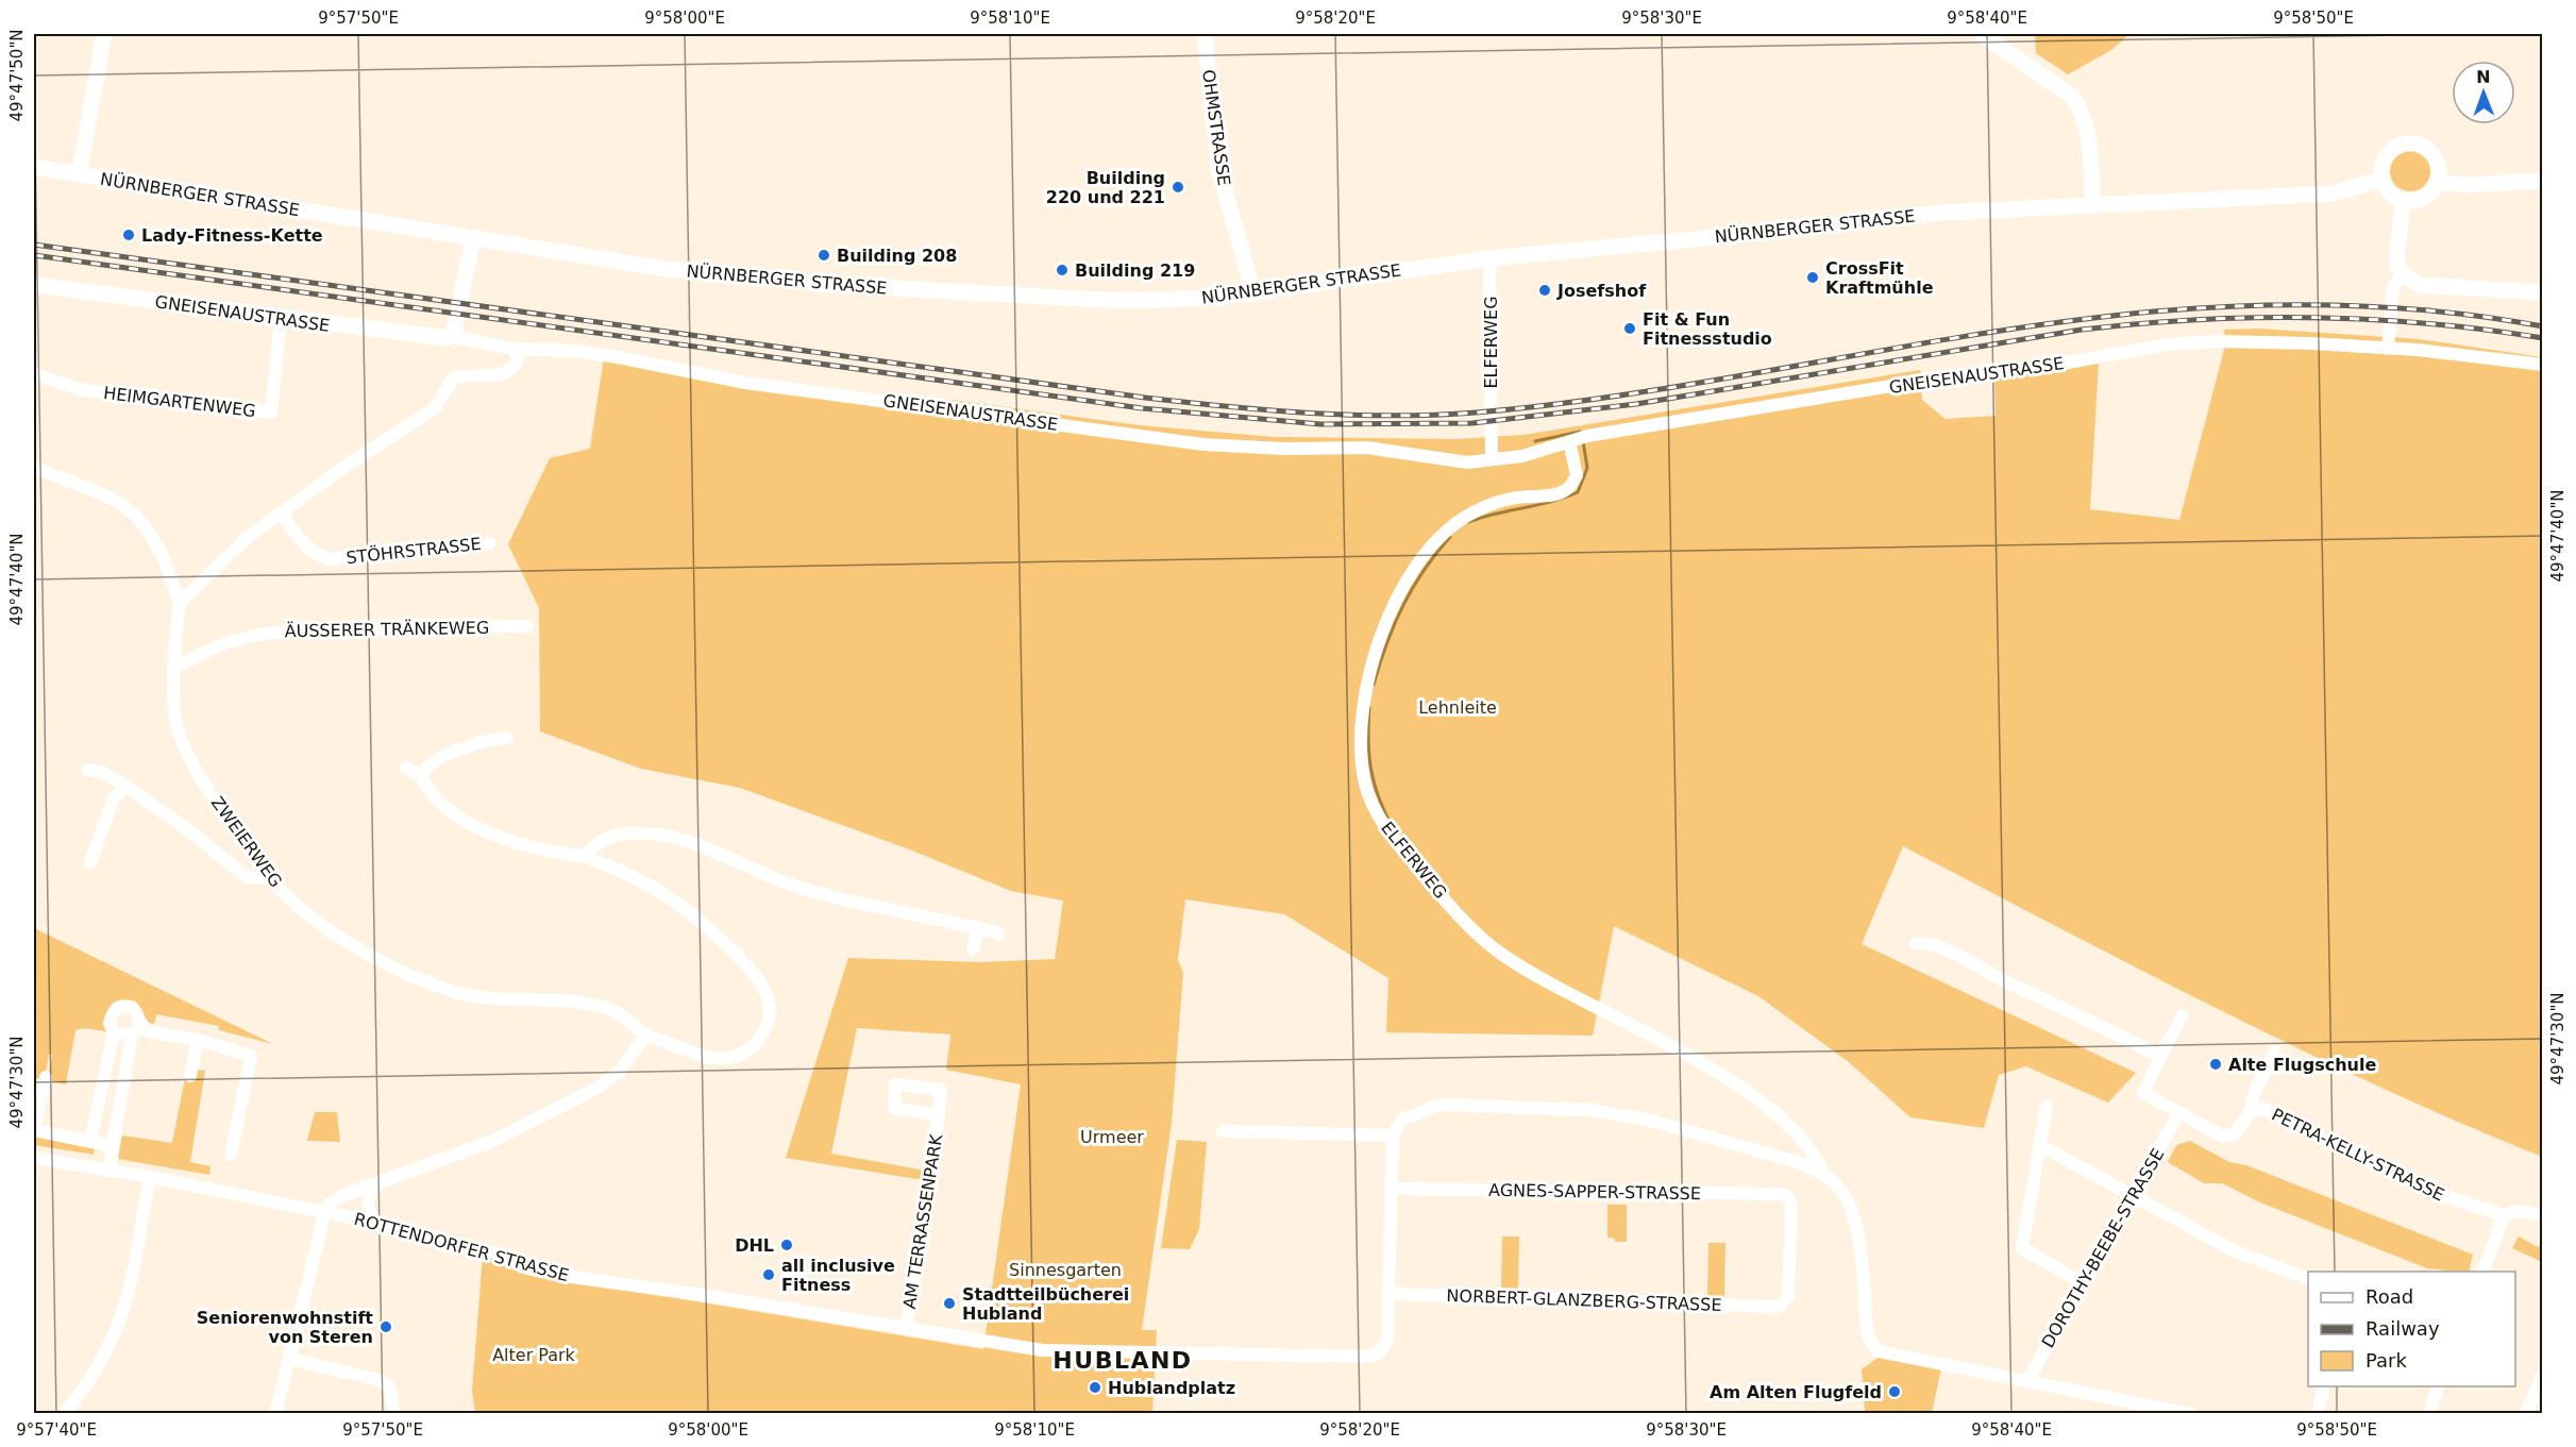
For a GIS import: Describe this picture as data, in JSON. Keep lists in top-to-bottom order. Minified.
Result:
{"streets":{"street":["OHMSTRASSE","NÜRNBERGER STRASSE","GNEISENAUSTRASSE","ELFERWEG","HEIMGARTENWEG","STÖHRSTRASSE","ÄUSSERER TRÄNKEWEG","ZWEIERWEG","PETRA-KELLY-STRASSE","AGNES-SAPPER-STRASSE","AM TERRASSENPARK","ROTTENDORFER STRASSE","DOROTHY-BEEBE-STRASSE","NORBERT-GLANZBERG-STRASSE"]},"crossings":[["OHMSTRASSE","NÜRNBERGER STRASSE"],["NÜRNBERGER STRASSE","ELFERWEG"],["GNEISENAUSTRASSE","ELFERWEG"],["GNEISENAUSTRASSE","HEIMGARTENWEG"],["ÄUSSERER TRÄNKEWEG","ZWEIERWEG"],["PETRA-KELLY-STRASSE","DOROTHY-BEEBE-STRASSE"],["AGNES-SAPPER-STRASSE","NORBERT-GLANZBERG-STRASSE"],["AM TERRASSENPARK","ROTTENDORFER STRASSE"],["ROTTENDORFER STRASSE","NORBERT-GLANZBERG-STRASSE"]],"districts":["HUBLAND"],"parks":["Lehnleite","Urmeer","Sinnesgarten","Alter Park"],"places":["Building 220 und 221","Lady-Fitness-Kette","Building 208","Building 219","CrossFit Kraftmühle","Josefshof","Fit & Fun Fitnessstudio","Alte Flugschule","DHL","all inclusive Fitness","Stadtteilbücherei Hubland","Seniorenwohnstift von Steren","Hublandplatz","Am Alten Flugfeld"],"legend":["Road","Railway","Park"],"north":"top","coordinates":["9°57'50\"E","9°58'00\"E","9°58'10\"E","9°58'20\"E","9°58'30\"E","9°58'40\"E","9°58'50\"E","49°47'50\"N","49°47'40\"N","49°47'30\"N","9°57'40\"E"]}
